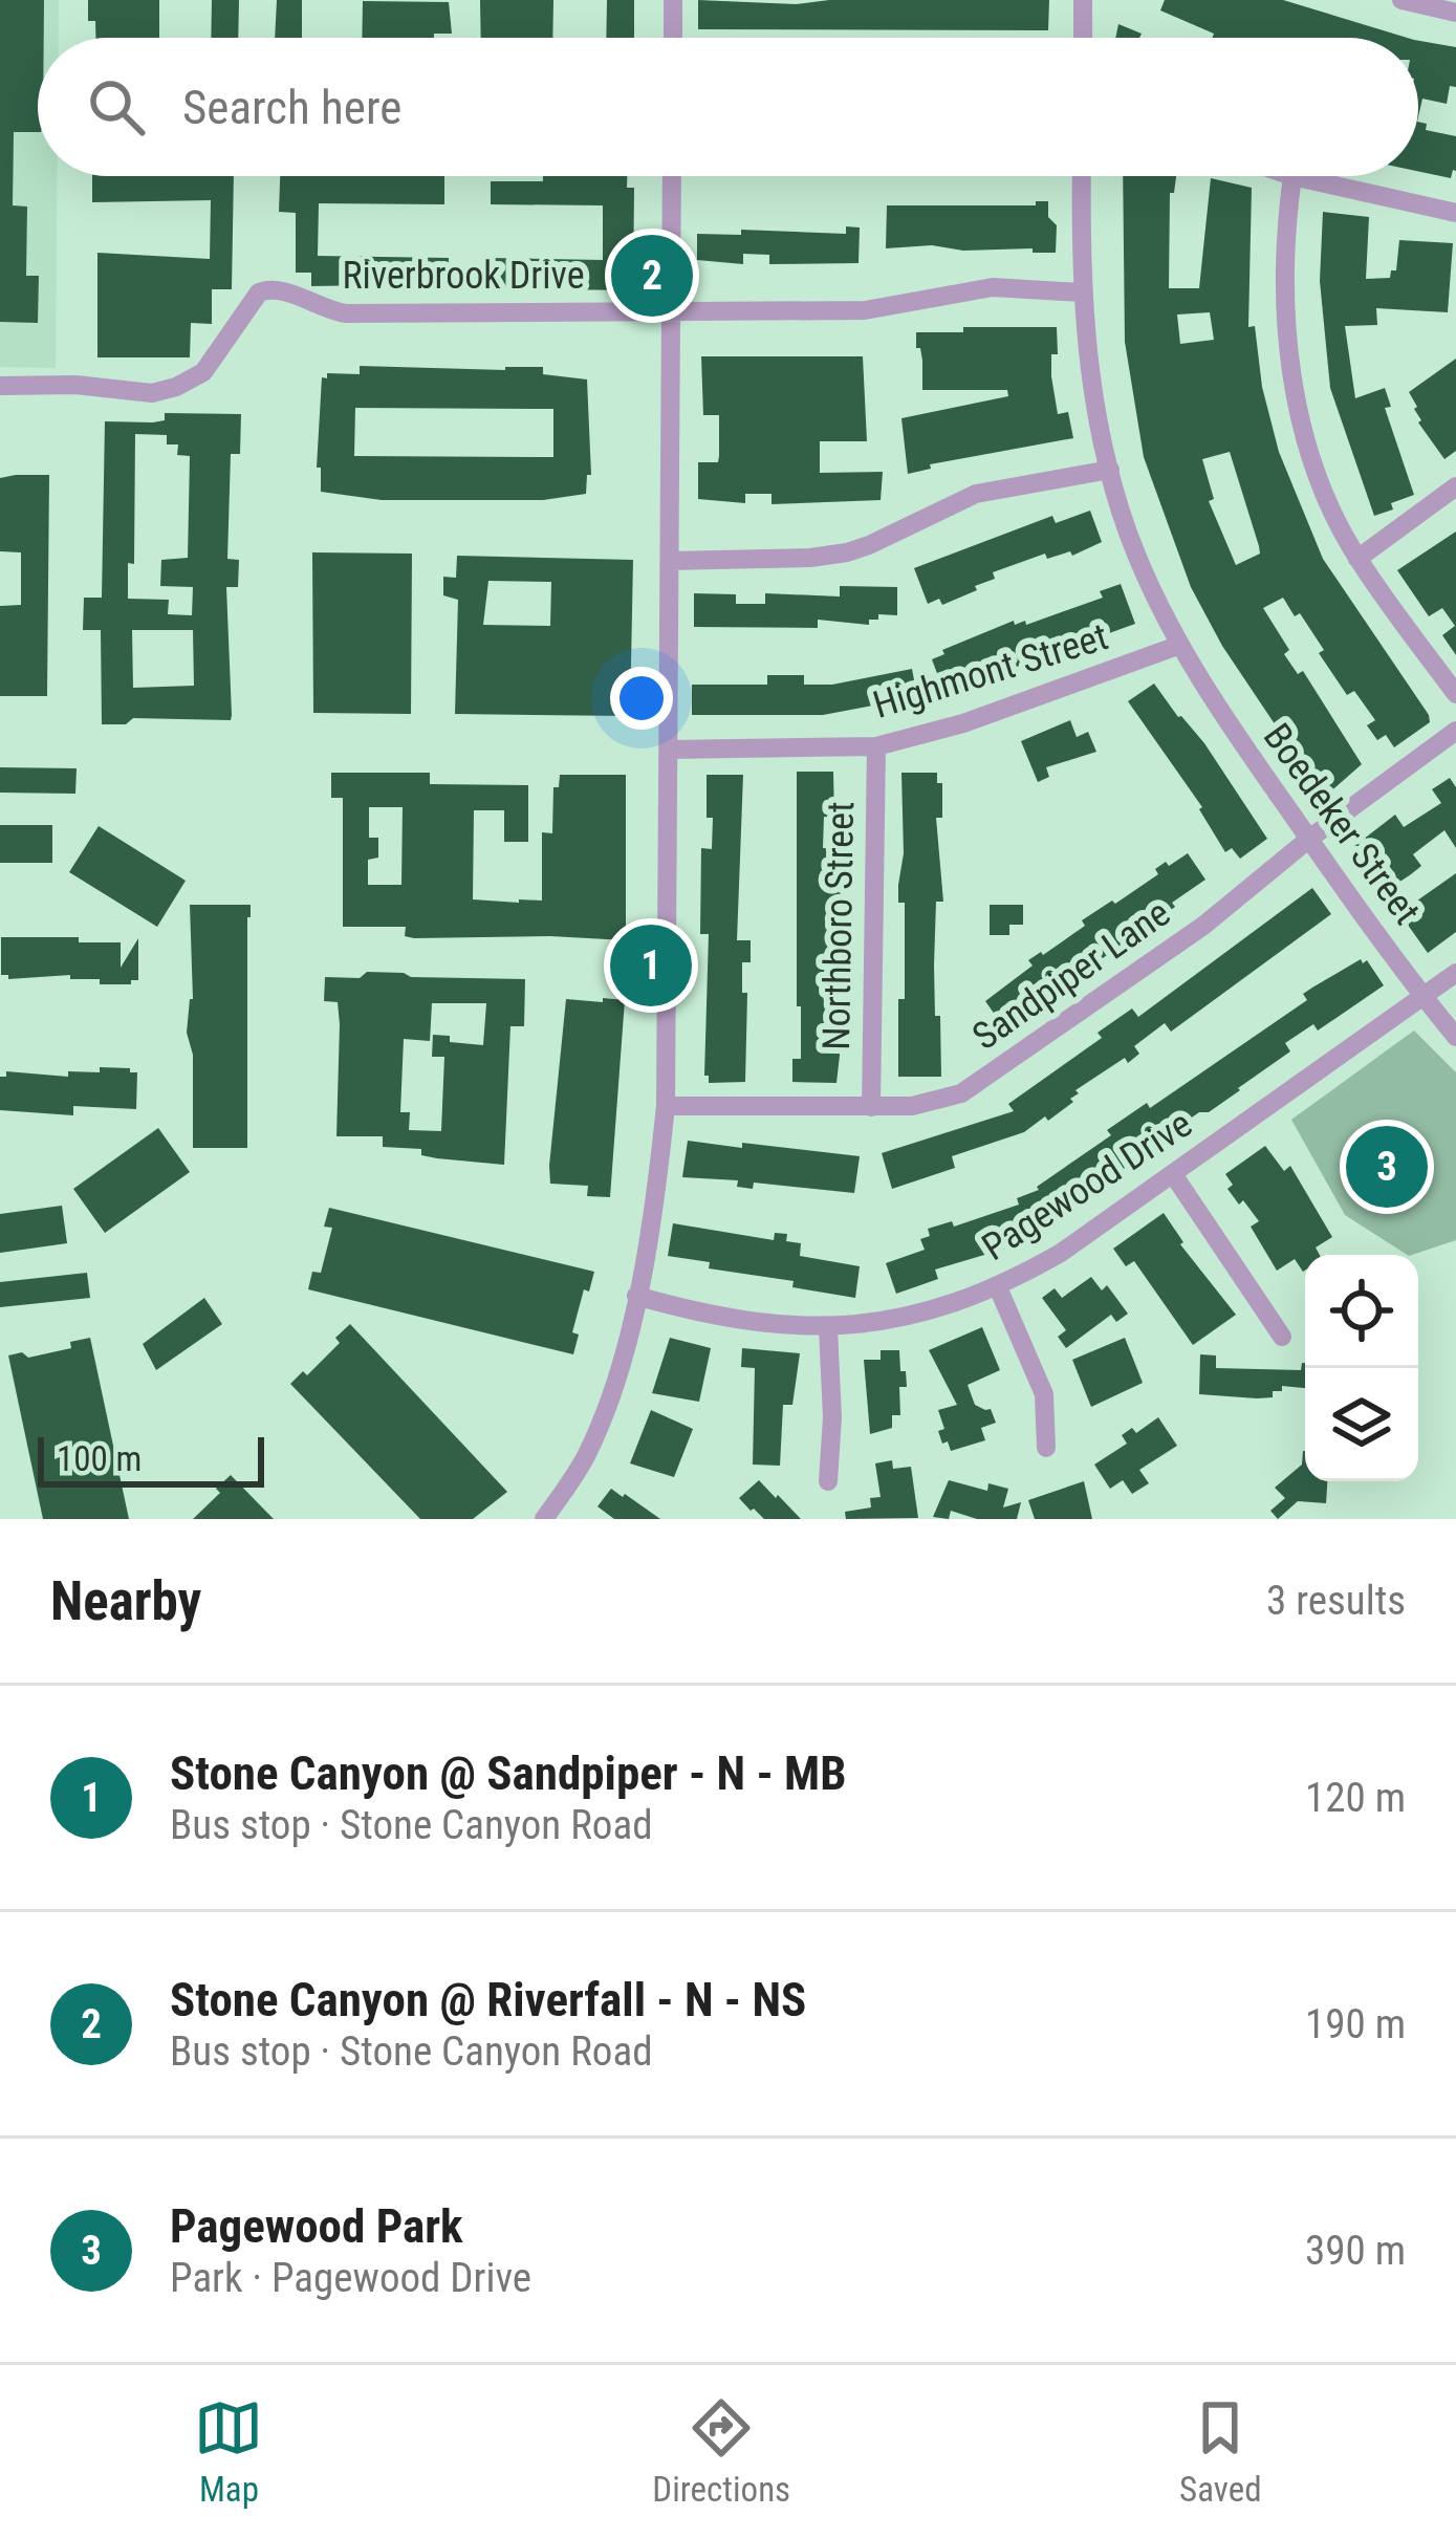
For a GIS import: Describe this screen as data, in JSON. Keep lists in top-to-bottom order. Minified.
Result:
{"streets":{"street":["Riverbrook Drive","Highmont Street","Boedeker Street","Northboro Street","Sandpiper Lane","Pagewood Drive"]},"crossings":[["Riverbrook Drive","Boedeker Street"],["Highmont Street","Boedeker Street"],["Highmont Street","Northboro Street"],["Boedeker Street","Sandpiper Lane"],["Boedeker Street","Pagewood Drive"],["Northboro Street","Sandpiper Lane"]],"scale_bar":"100 m","page":{"search":"Search here","pins":["2","1","3"],"scale":"100 m","heading":["Nearby","3 results"],"list":[{"mark":"1","name":"Stone Canyon @ Sandpiper - N - MB","note":"Bus stop · Stone Canyon Road","value":"120 m"},{"mark":"2","name":"Stone Canyon @ Riverfall - N - NS","note":"Bus stop · Stone Canyon Road","value":"190 m"},{"mark":"3","name":"Pagewood Park","note":"Park · Pagewood Drive","value":"390 m"}],"nav":["Map","Directions","Saved"]}}
